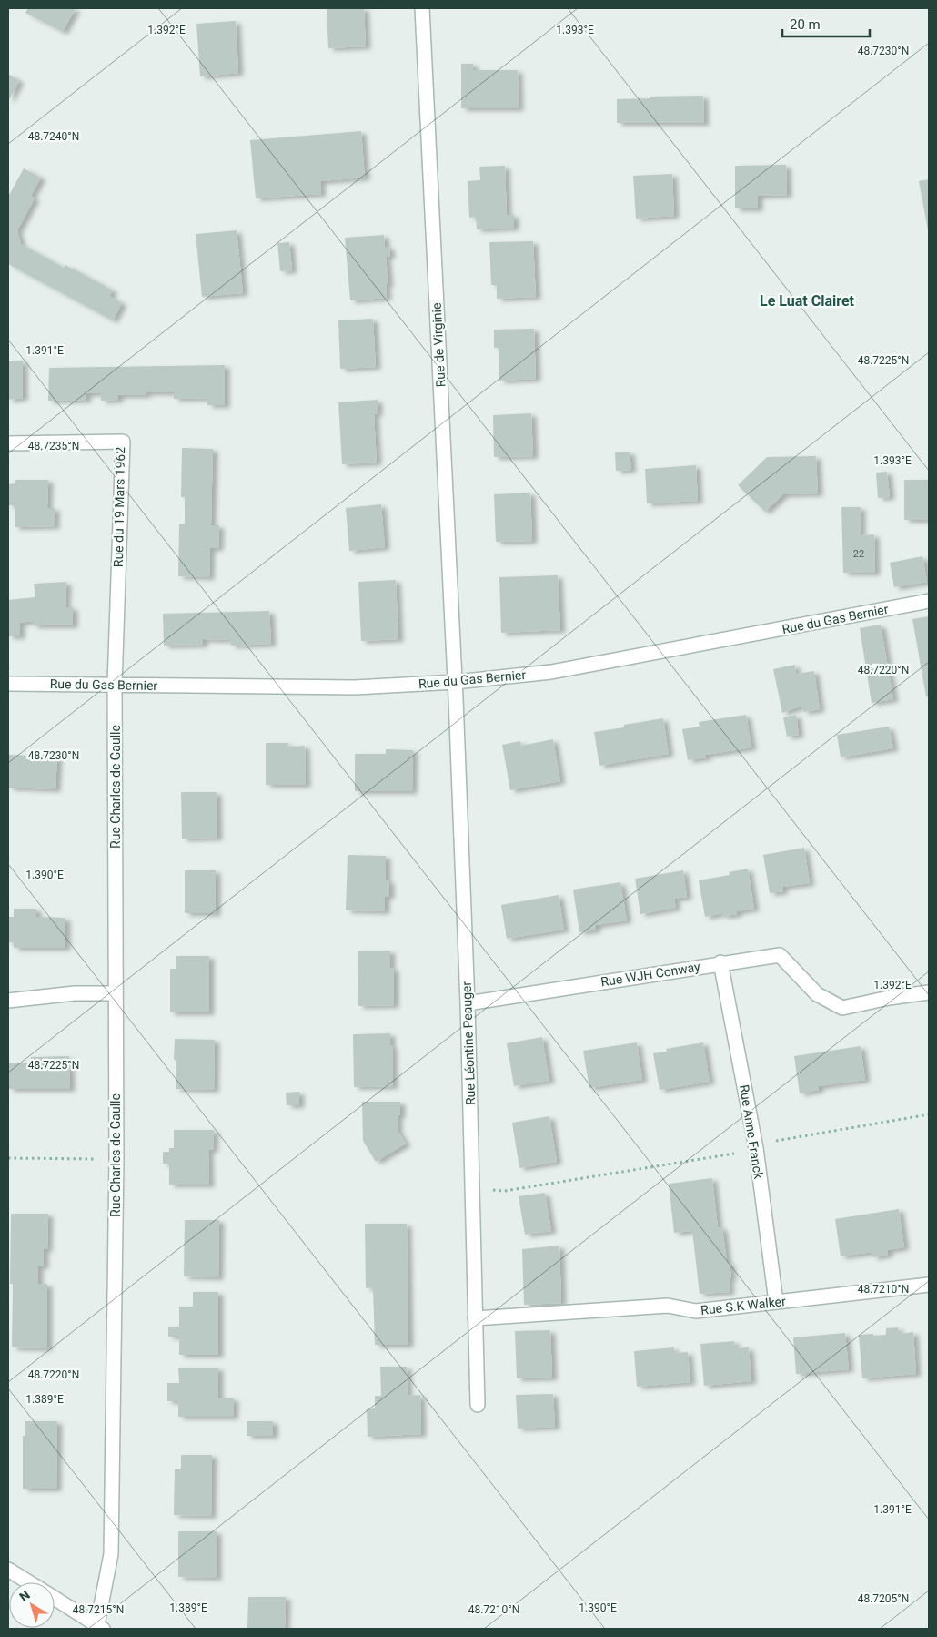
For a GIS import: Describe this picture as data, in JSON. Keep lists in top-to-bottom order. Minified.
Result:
{"streets":{"street":["Rue de Virginie","Rue du 19 Mars 1962","Rue du Gas Bernier","Rue Charles de Gaulle","Rue WJH Conway","Rue Léontine Peauger","Rue Anne Franck","Rue S.K Walker"]},"crossings":[["Rue de Virginie","Rue du Gas Bernier"],["Rue de Virginie","Rue Léontine Peauger"],["Rue du 19 Mars 1962","Rue du Gas Bernier"],["Rue du 19 Mars 1962","Rue Charles de Gaulle"],["Rue du Gas Bernier","Rue Charles de Gaulle"],["Rue du Gas Bernier","Rue Léontine Peauger"],["Rue WJH Conway","Rue Léontine Peauger"],["Rue WJH Conway","Rue Anne Franck"],["Rue Léontine Peauger","Rue S.K Walker"],["Rue Anne Franck","Rue S.K Walker"]],"districts":["Le Luat Clairet"],"house_numbers":["22"],"scale_bar":"20 m","north":"top left","coordinates":["1.392°E","1.393°E","48.7230°N","48.7240°N","1.391°E","48.7225°N","48.7235°N","48.7220°N","1.390°E","48.7210°N","1.389°E","48.7205°N","48.7215°N"]}
